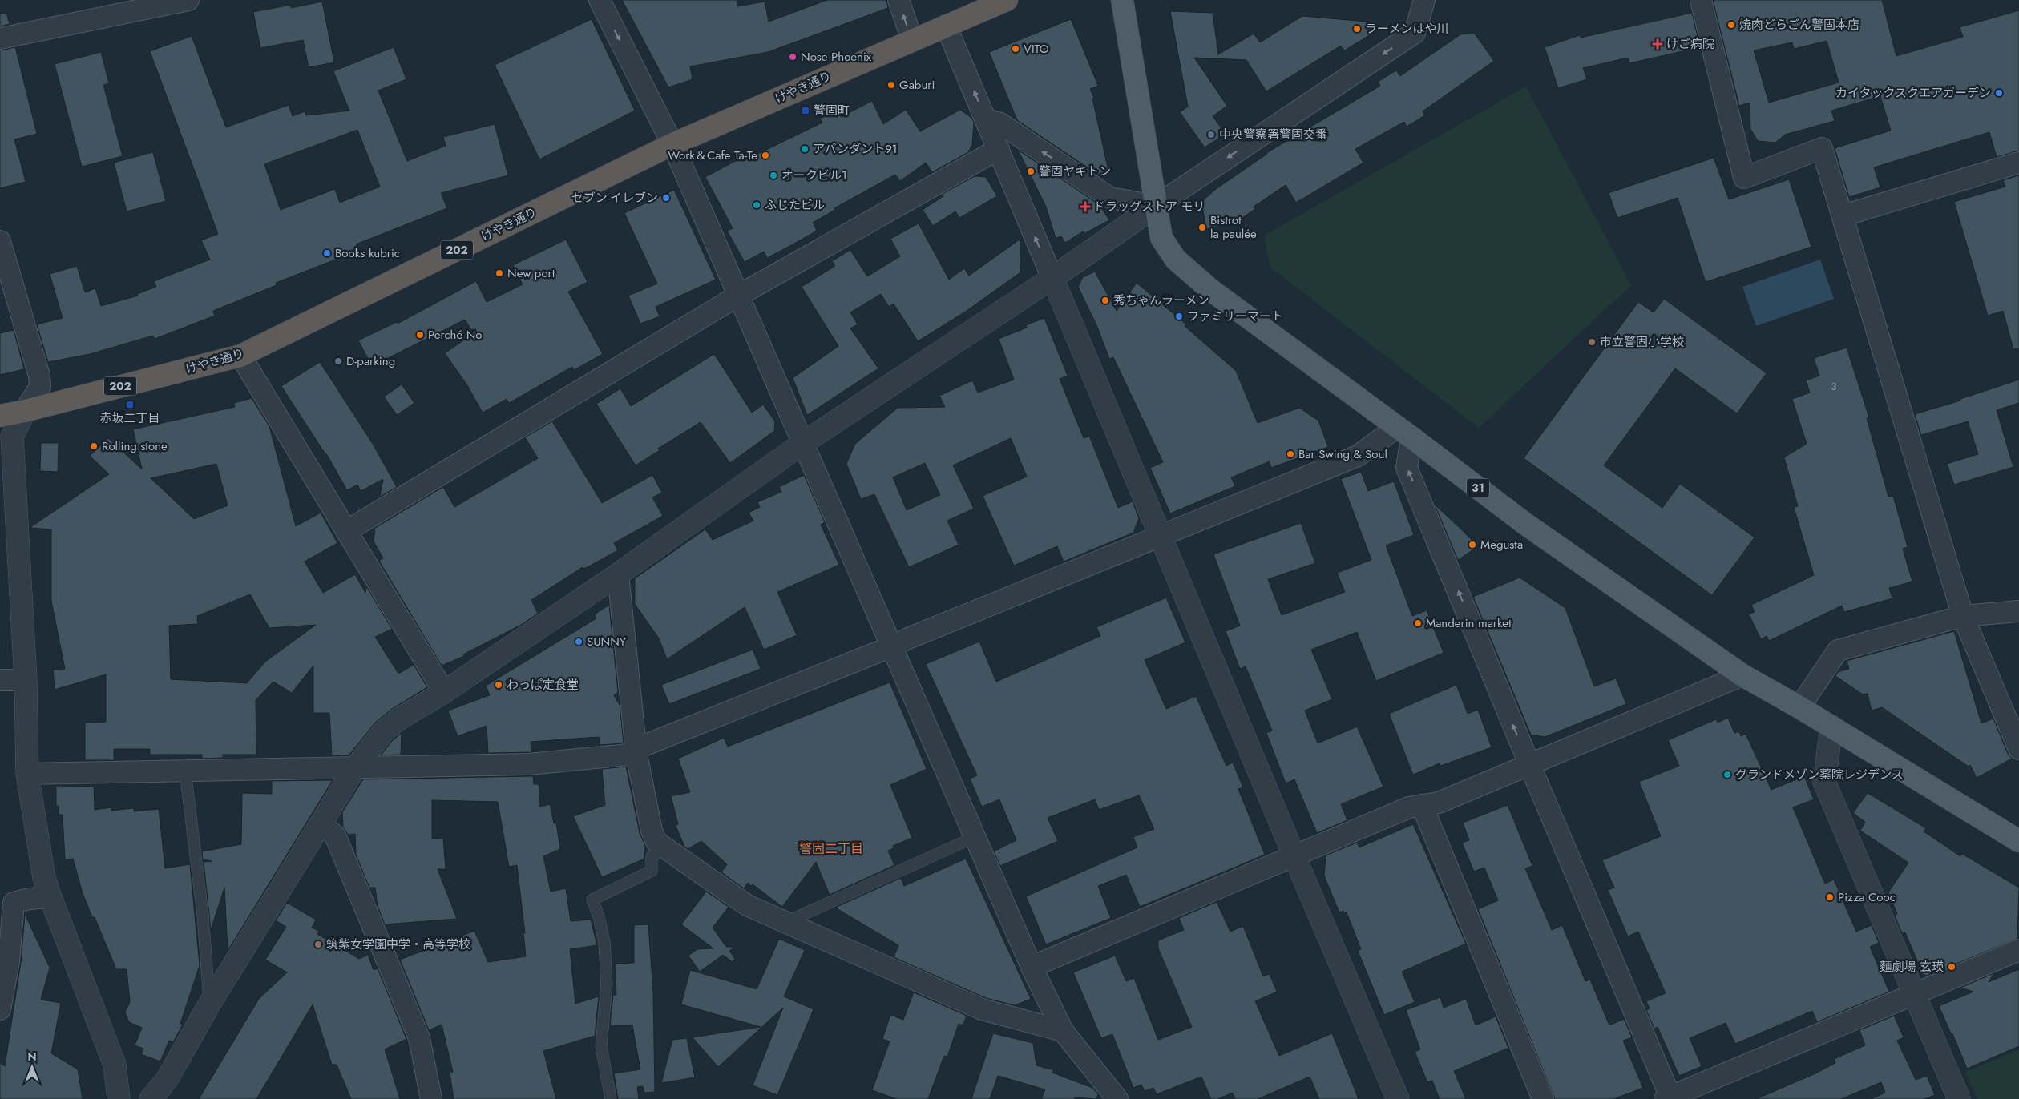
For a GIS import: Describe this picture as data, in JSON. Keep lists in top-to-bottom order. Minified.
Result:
{"streets":{"highway":["けやき通り","202"],"main road":["31"]},"districts":["警固二丁目"],"places":{"other":["焼肉どらごん警固本店","ラーメンはや川","VITO","Nose Phoenix","Gaburi","カイタックスクエアガーデン","中央警察署警固交番","アバンダント91","Work＆Cafe Ta-Te","警固ヤキトン","オークビル1","セブン-イレブン","ふじたビル","Bistrot la paulée","Books kubric","New port","秀ちゃんラーメン","ファミリーマート","Perché No","市立警固小学校","D-parking","Rolling stone","Bar Swing & Soul","Megusta","Manderin market","SUNNY","わっぱ定食堂","グランドメゾン薬院レジデンス","Pizza Cooc","筑紫女学園中学・高等学校","麵劇場 玄瑛"],"health":["けご病院","ドラッグストア モリ"],"transit":["警固町","赤坂二丁目"]},"house_numbers":["3"],"north":"top"}
